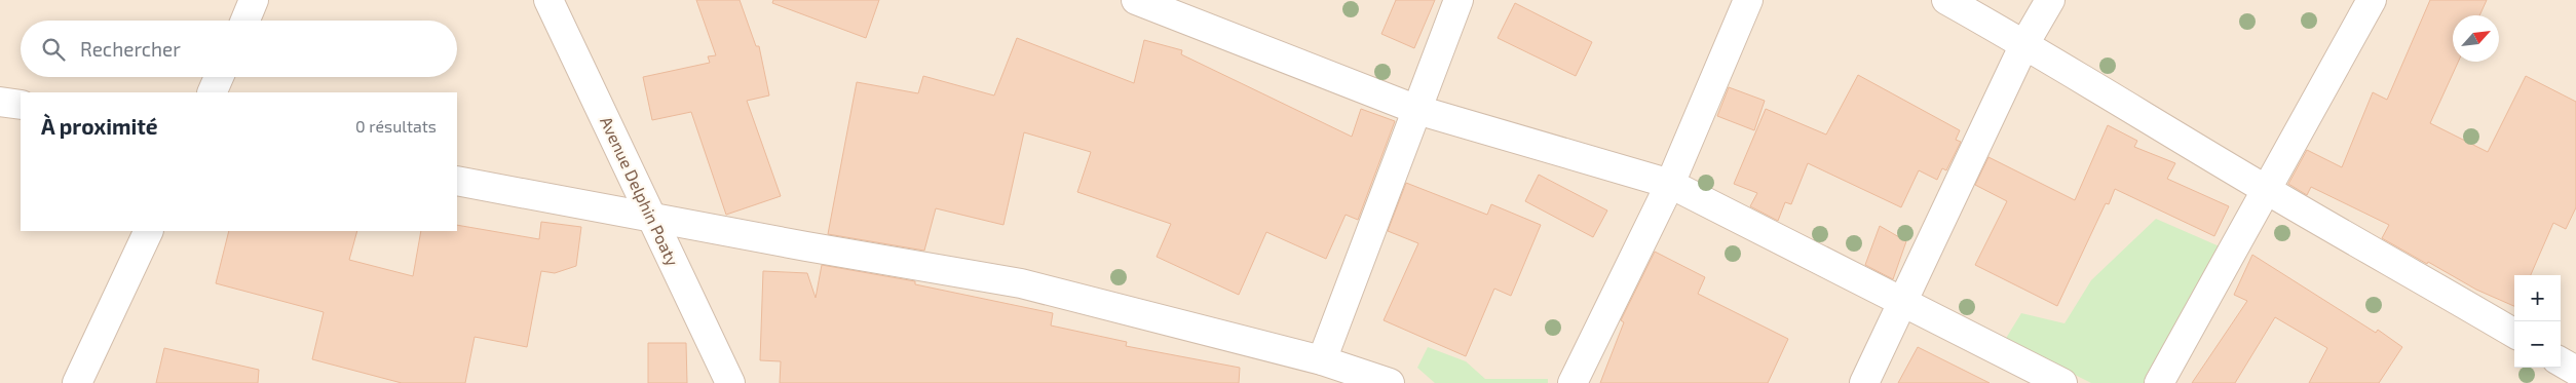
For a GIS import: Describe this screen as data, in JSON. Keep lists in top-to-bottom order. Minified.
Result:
{"streets":{"street":["Avenue Delphin Poaty"]},"north":"top right","page":{"search":"Rechercher","heading":["À proximité","0 résultats"],"map_buttons":["+","−"]}}
